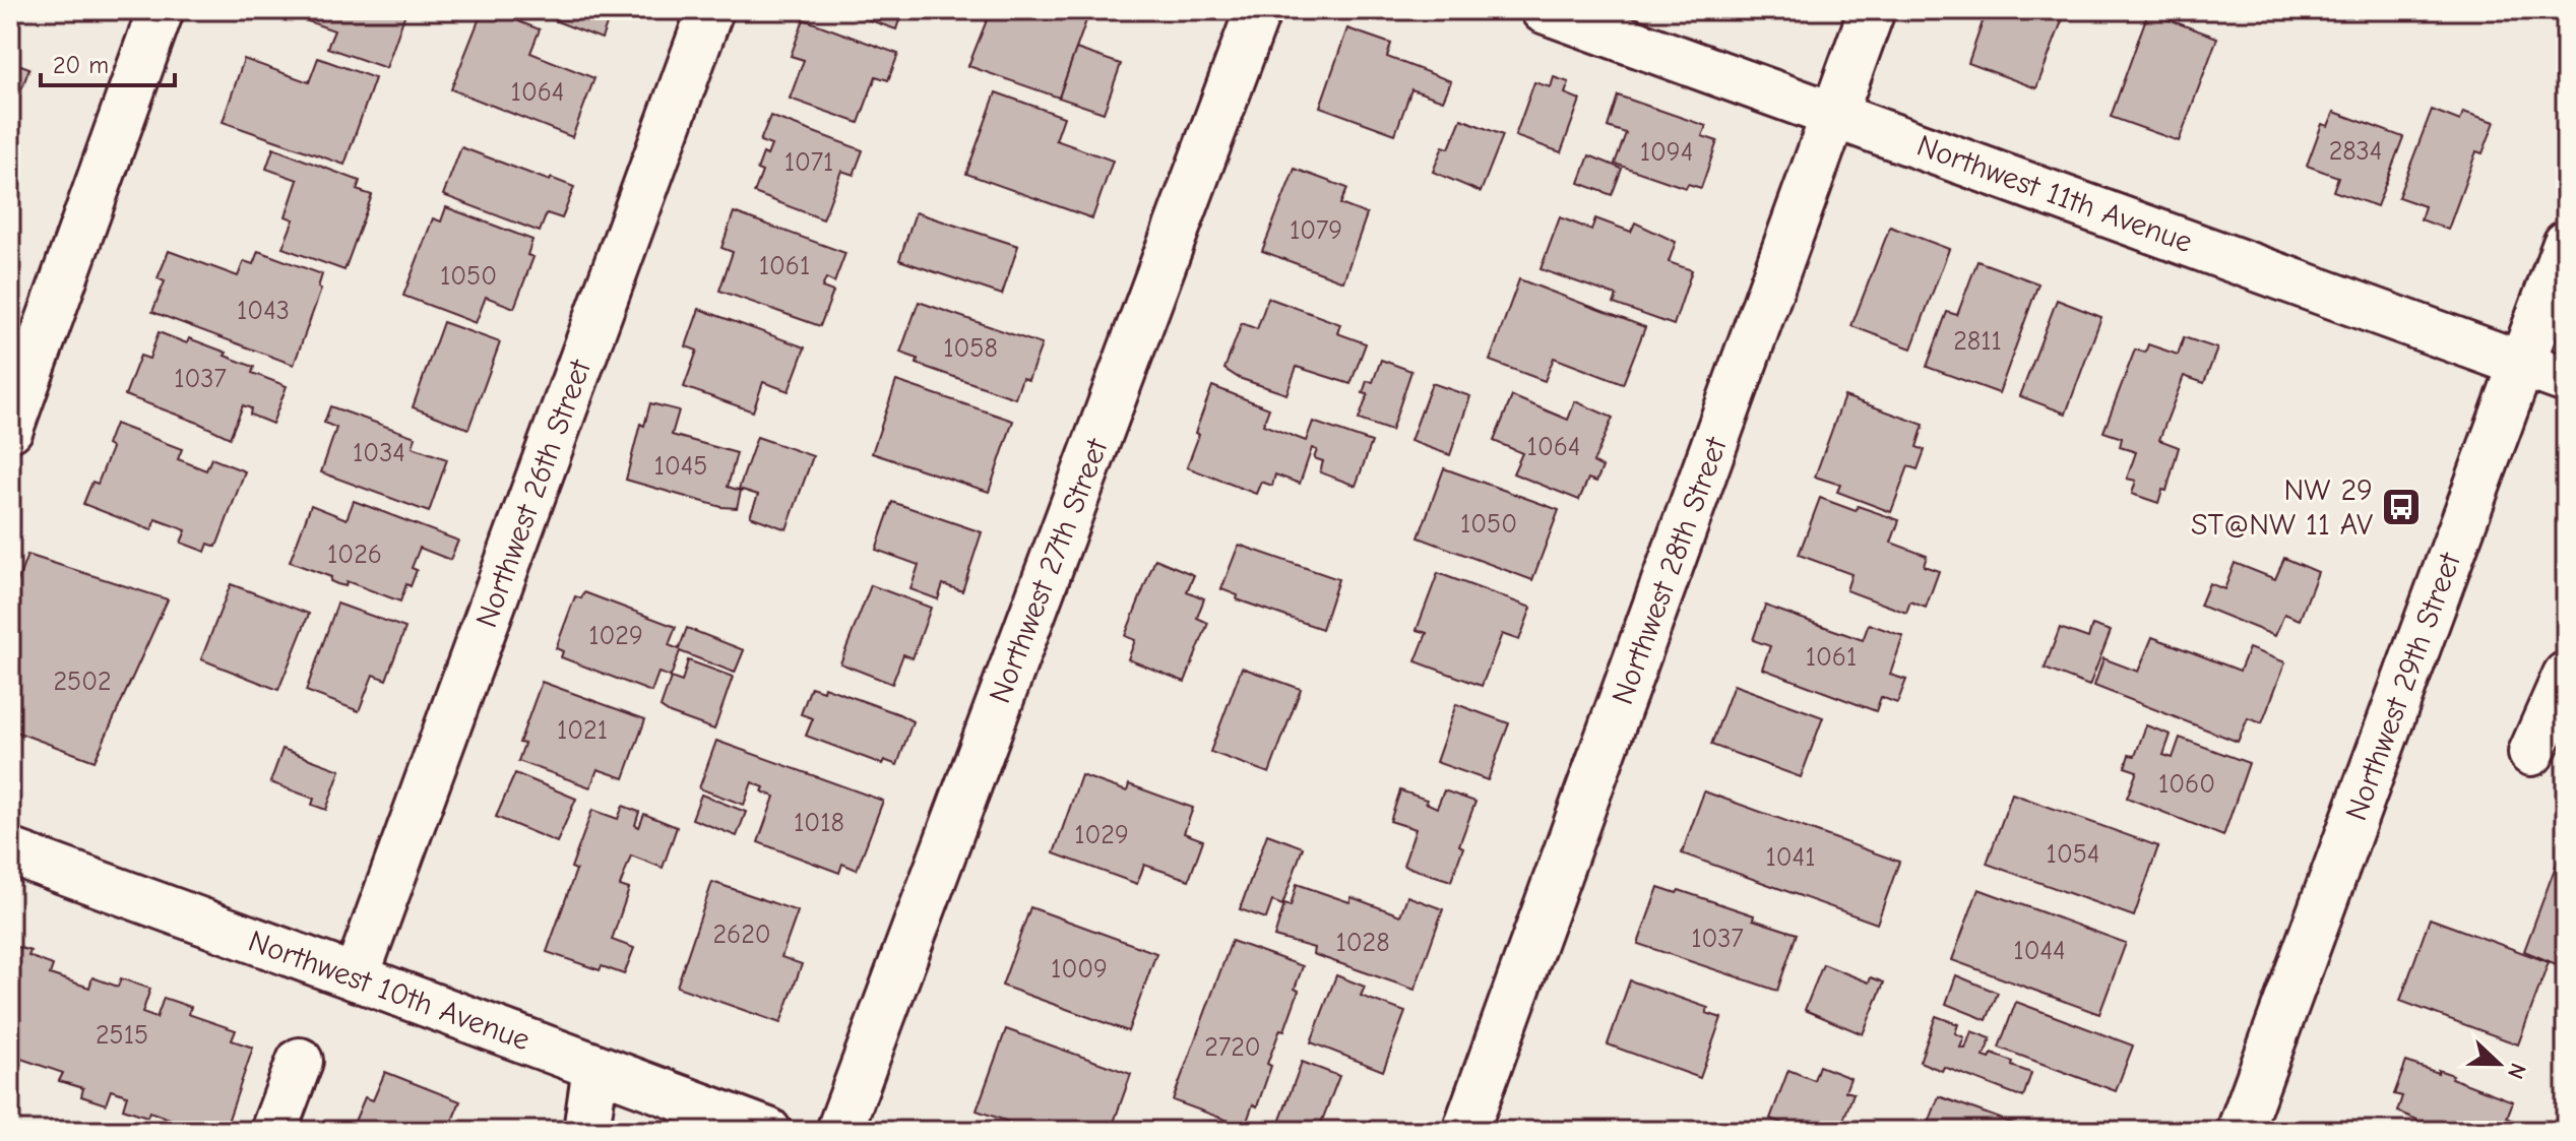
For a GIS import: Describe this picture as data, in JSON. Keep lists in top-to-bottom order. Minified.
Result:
{"streets":{"street":["Northwest 11th Avenue","Northwest 26th Street","Northwest 27th Street","Northwest 28th Street","Northwest 29th Street","Northwest 10th Avenue"]},"crossings":[["Northwest 11th Avenue","Northwest 28th Street"],["Northwest 11th Avenue","Northwest 29th Street"],["Northwest 26th Street","Northwest 10th Avenue"]],"places":{"bus stop":["NW 29 ST@NW 11 AV"]},"house_numbers":["1064","2834","1094","1071","1079","1061","1050","1043","2811","1058","1037","1064","1034","1045","1050","1026","1029","1061","2502","1021","1060","1018","1029","1054","1041","2620","1037","1028","1044","1009","2515","2720"],"scale_bar":"20 m","north":"right"}
